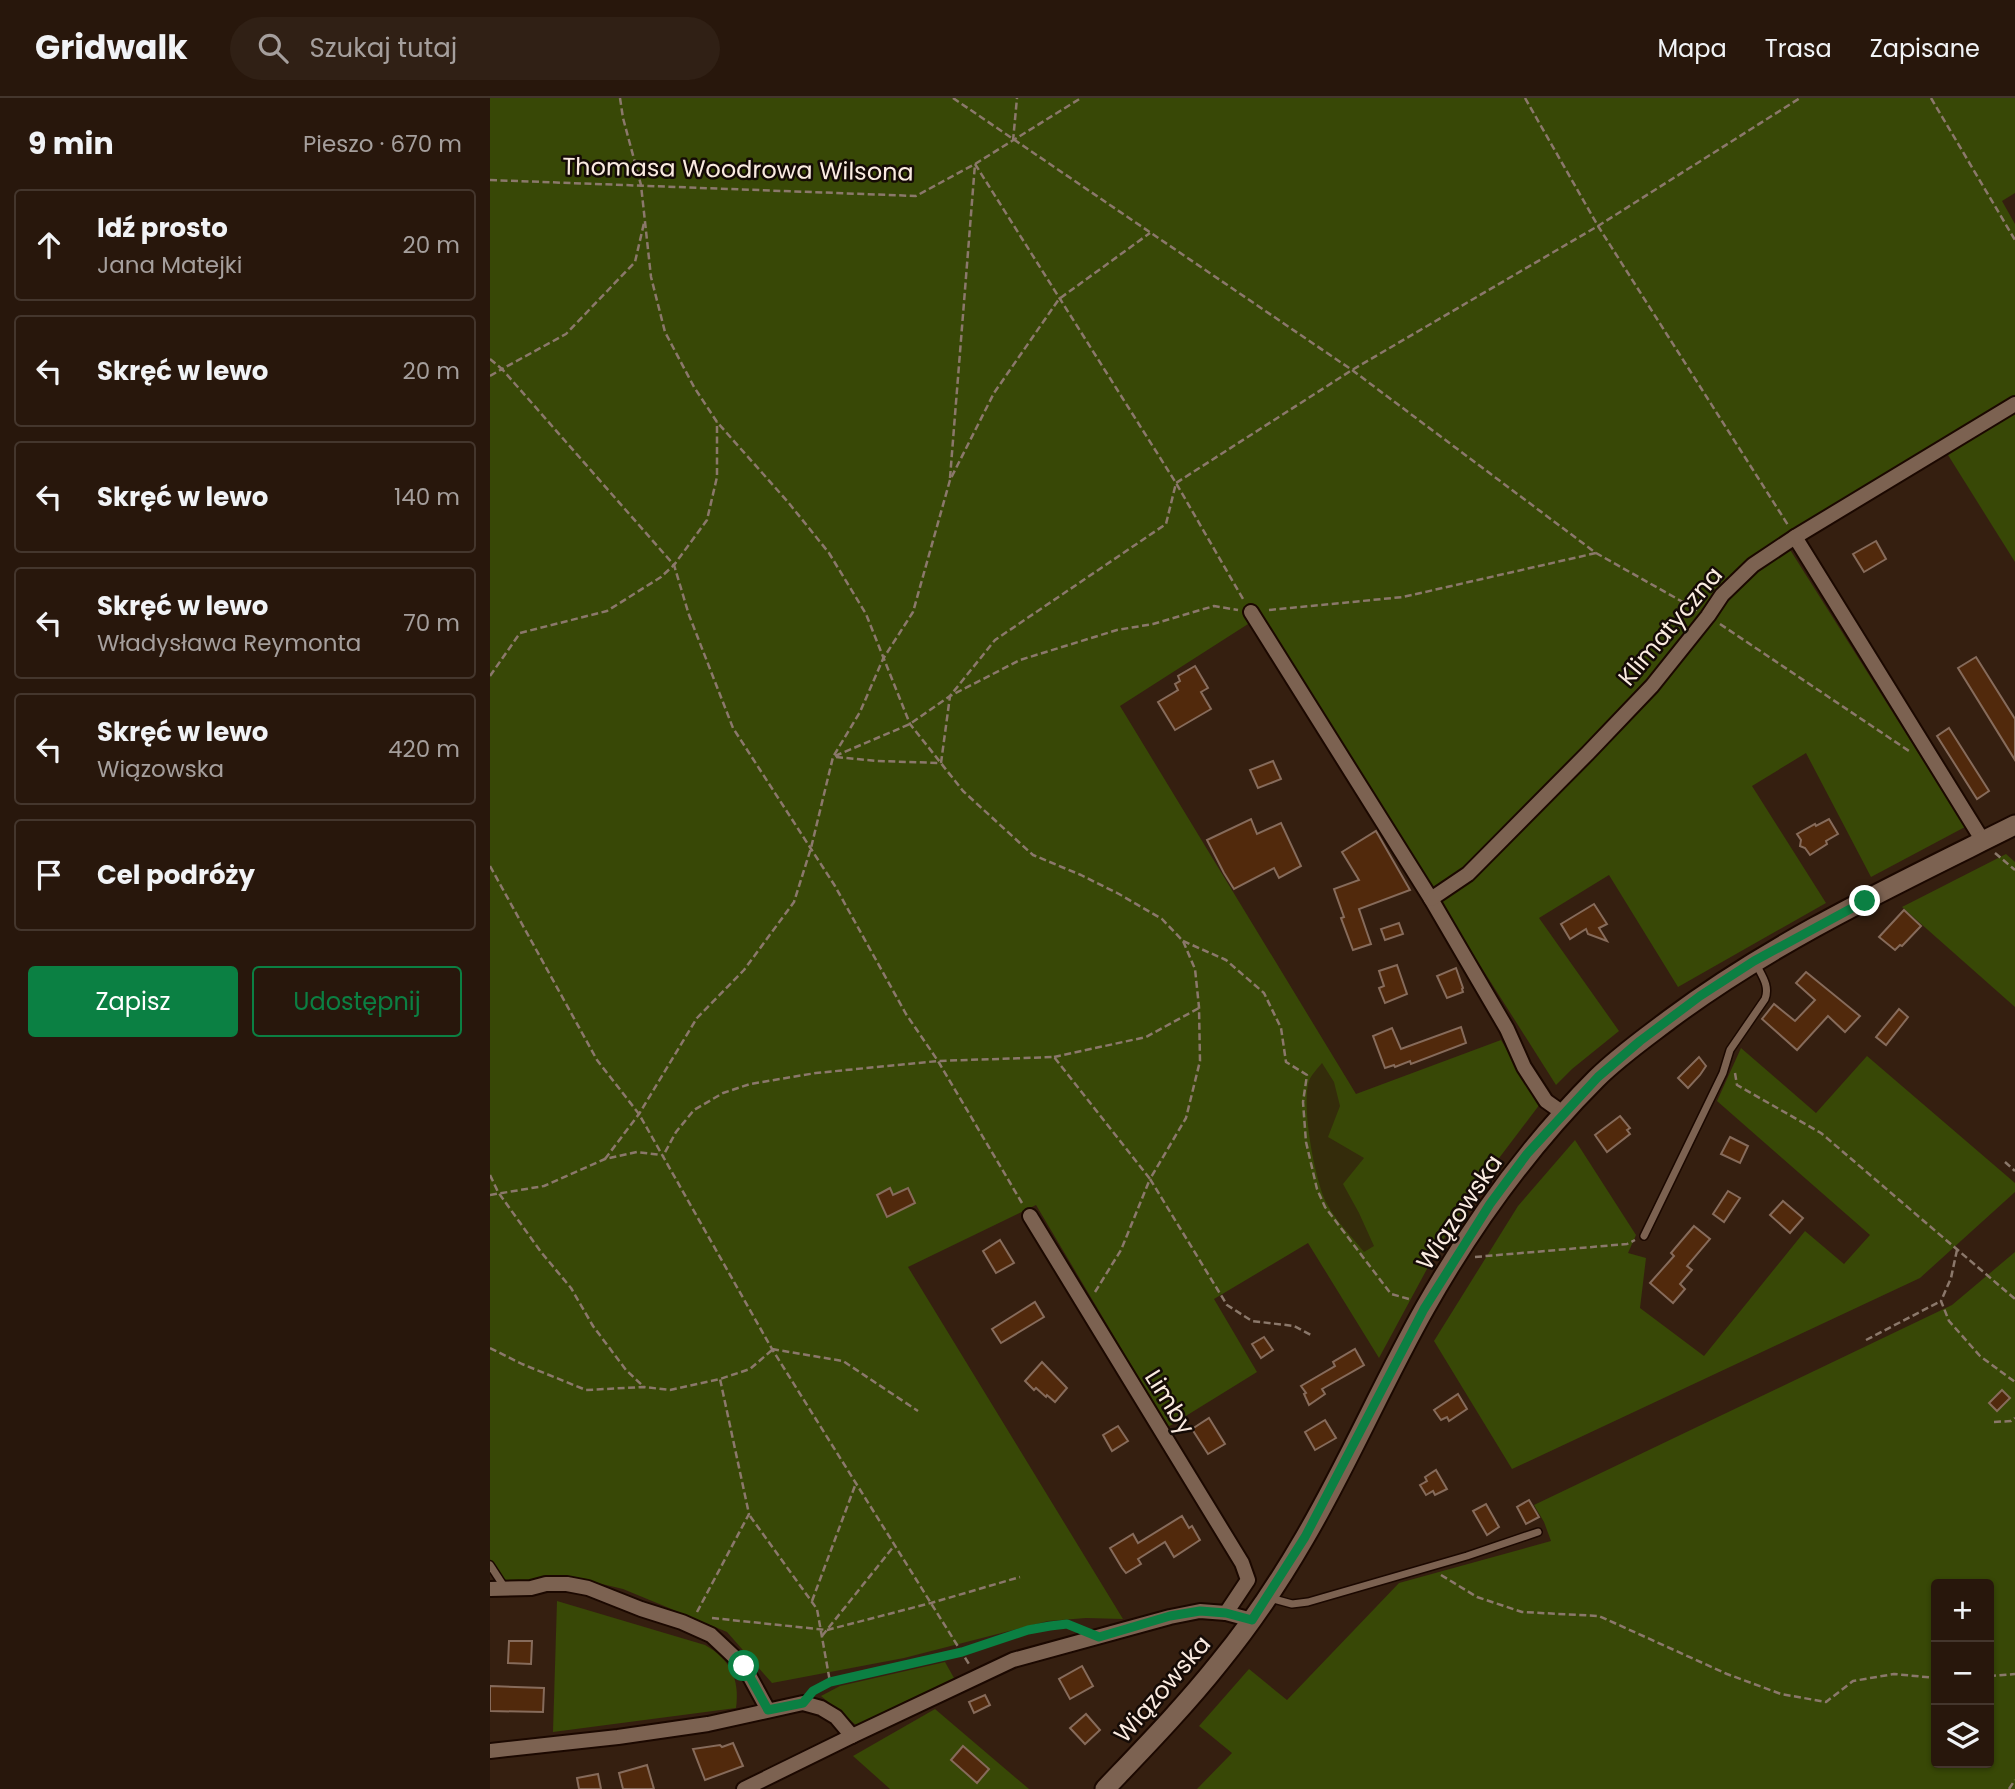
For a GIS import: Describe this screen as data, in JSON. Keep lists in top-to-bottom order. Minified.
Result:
{"streets":{"main road":["Wiązowska"],"street":["Klimatyczna","Limby"],"path":["Thomasa Woodrowa Wilsona"]},"page":{"header":"Gridwalk","search":"Szukaj tutaj","nav":["Mapa","Trasa","Zapisane"],"heading":["9 min","Pieszo · 670 m"],"list":[["Idź prosto","Jana Matejki","20 m"],["Skręć w lewo","20 m"],["Skręć w lewo","140 m"],["Skręć w lewo","Władysława Reymonta","70 m"],["Skręć w lewo","Wiązowska","420 m"],"Cel podróży"],"buttons":["Zapisz","Udostępnij"],"map_buttons":["+","−"]}}
